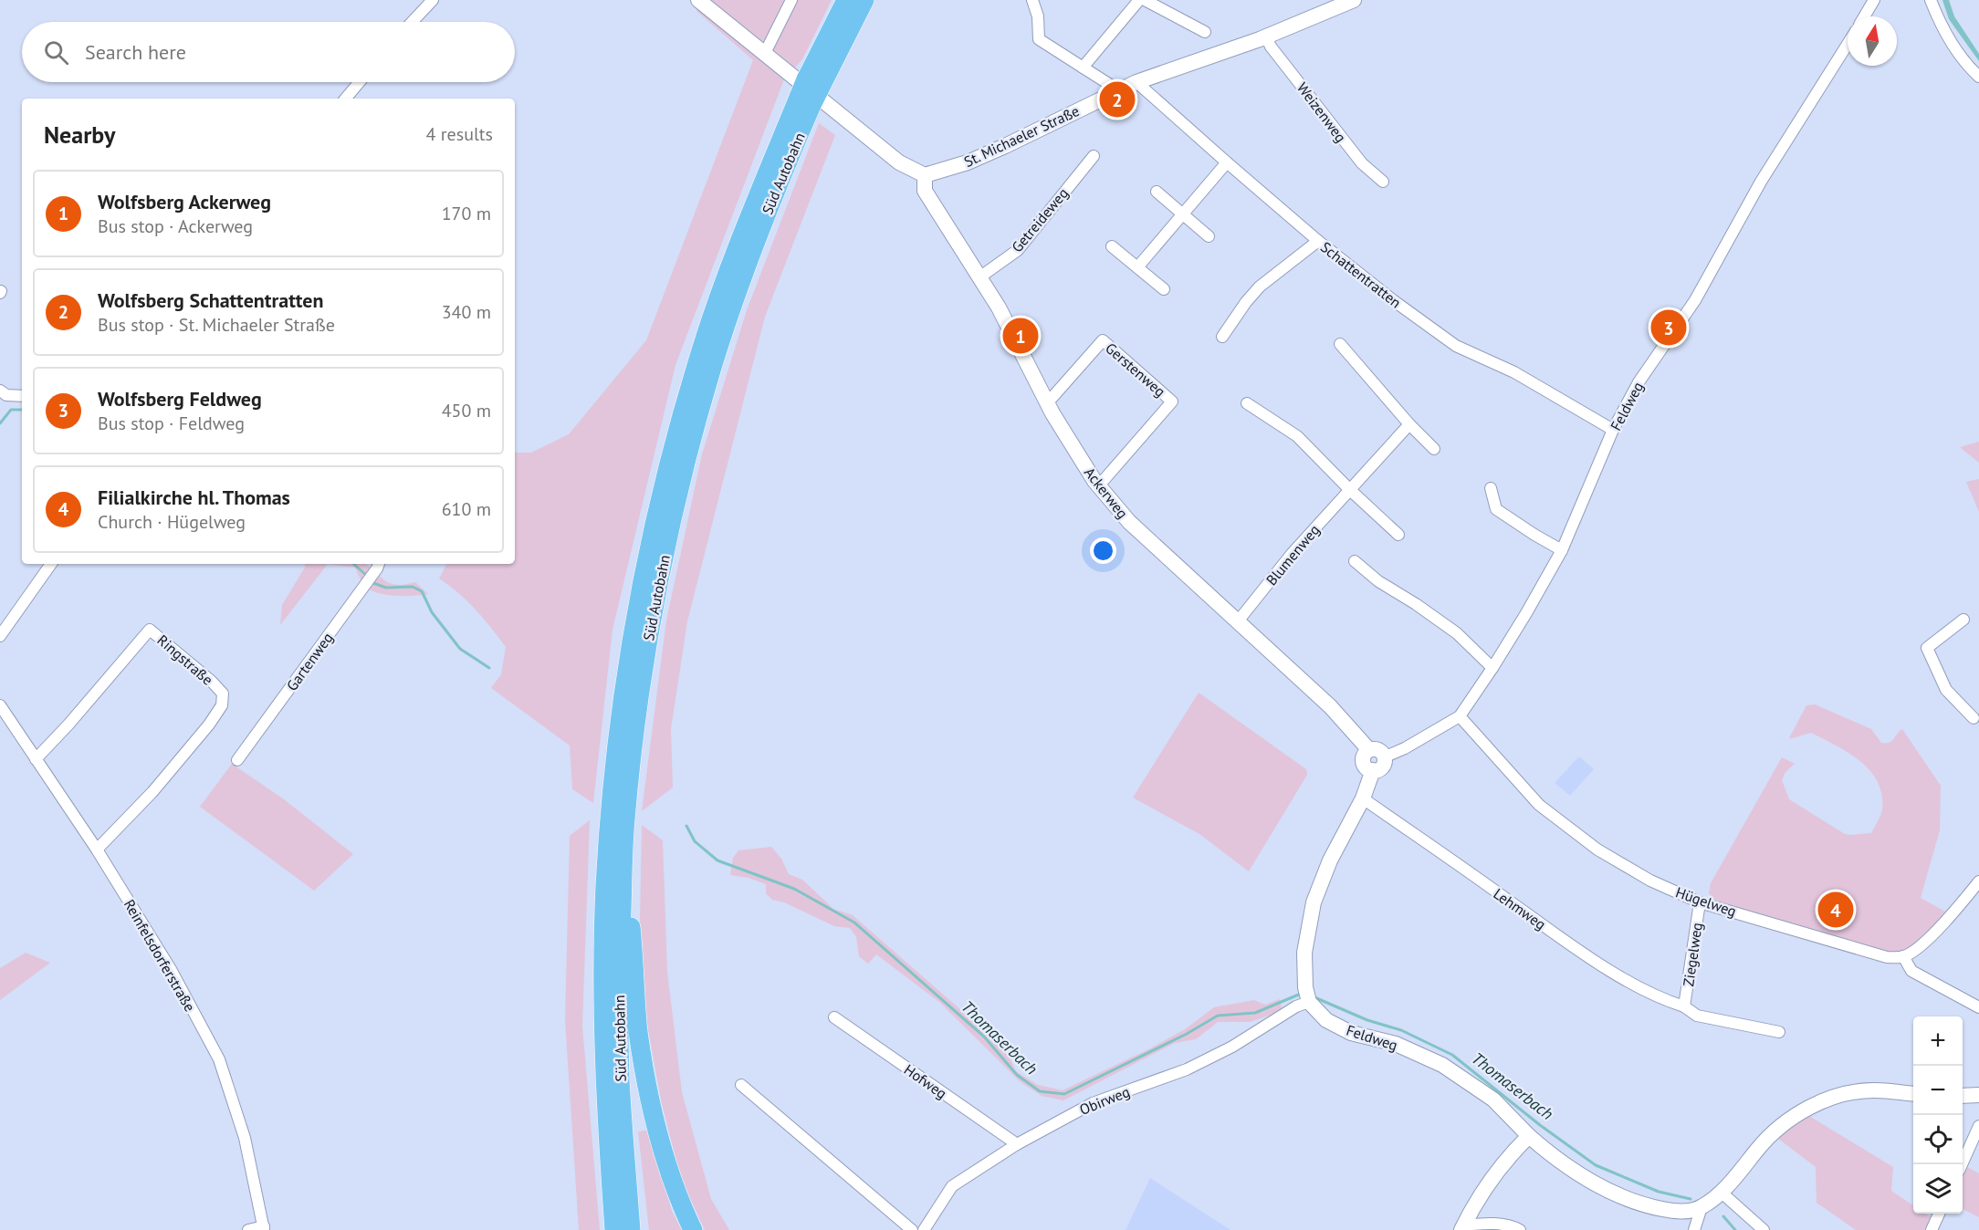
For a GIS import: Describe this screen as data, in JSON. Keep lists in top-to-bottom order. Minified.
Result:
{"streets":{"highway":["Süd Autobahn"],"main road":["St. Michaeler Straße","Feldweg","Ackerweg"],"street":["Weizenweg","Getreideweg","Schattentratten","Gerstenweg","Blumenweg","Ringstraße","Gartenweg","Hügelweg","Lehmweg","Ziegelweg","Reinfelsdorferstraße","Hofweg","Obirweg"]},"crossings":[["Weizenweg","St. Michaeler Straße"],["St. Michaeler Straße","Schattentratten"],["St. Michaeler Straße","Ackerweg"],["Getreideweg","Ackerweg"],["Schattentratten","Feldweg"],["Gerstenweg","Ackerweg"],["Feldweg","Ackerweg"],["Feldweg","Hügelweg"],["Feldweg","Obirweg"],["Ackerweg","Blumenweg"],["Ringstraße","Reinfelsdorferstraße"],["Hügelweg","Ziegelweg"],["Lehmweg","Ziegelweg"],["Hofweg","Obirweg"]],"water":["Thomaserbach"],"north":"top","page":{"search":"Search here","pins":["2","3","1","4"],"heading":["Nearby","4 results"],"list":[{"mark":"1","name":"Wolfsberg Ackerweg","note":"Bus stop · Ackerweg","value":"170 m"},{"mark":"2","name":"Wolfsberg Schattentratten","note":"Bus stop · St. Michaeler Straße","value":"340 m"},{"mark":"3","name":"Wolfsberg Feldweg","note":"Bus stop · Feldweg","value":"450 m"},{"mark":"4","name":"Filialkirche hl. Thomas","note":"Church · Hügelweg","value":"610 m"}],"map_buttons":["+","−"]}}
